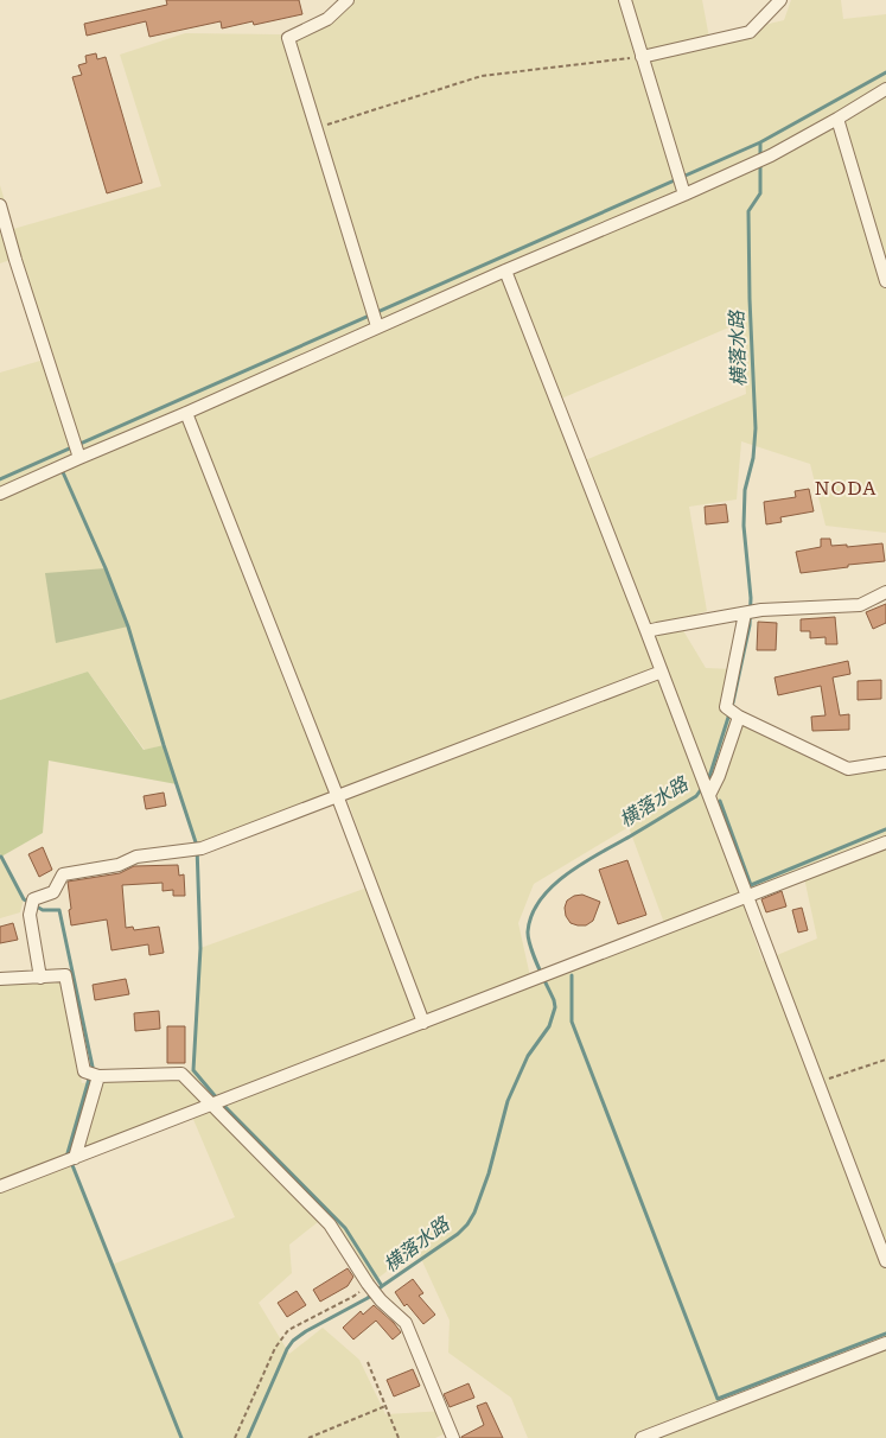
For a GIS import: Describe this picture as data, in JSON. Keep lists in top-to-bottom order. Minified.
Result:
{"districts":["NODA"],"water":["横落水路"]}
